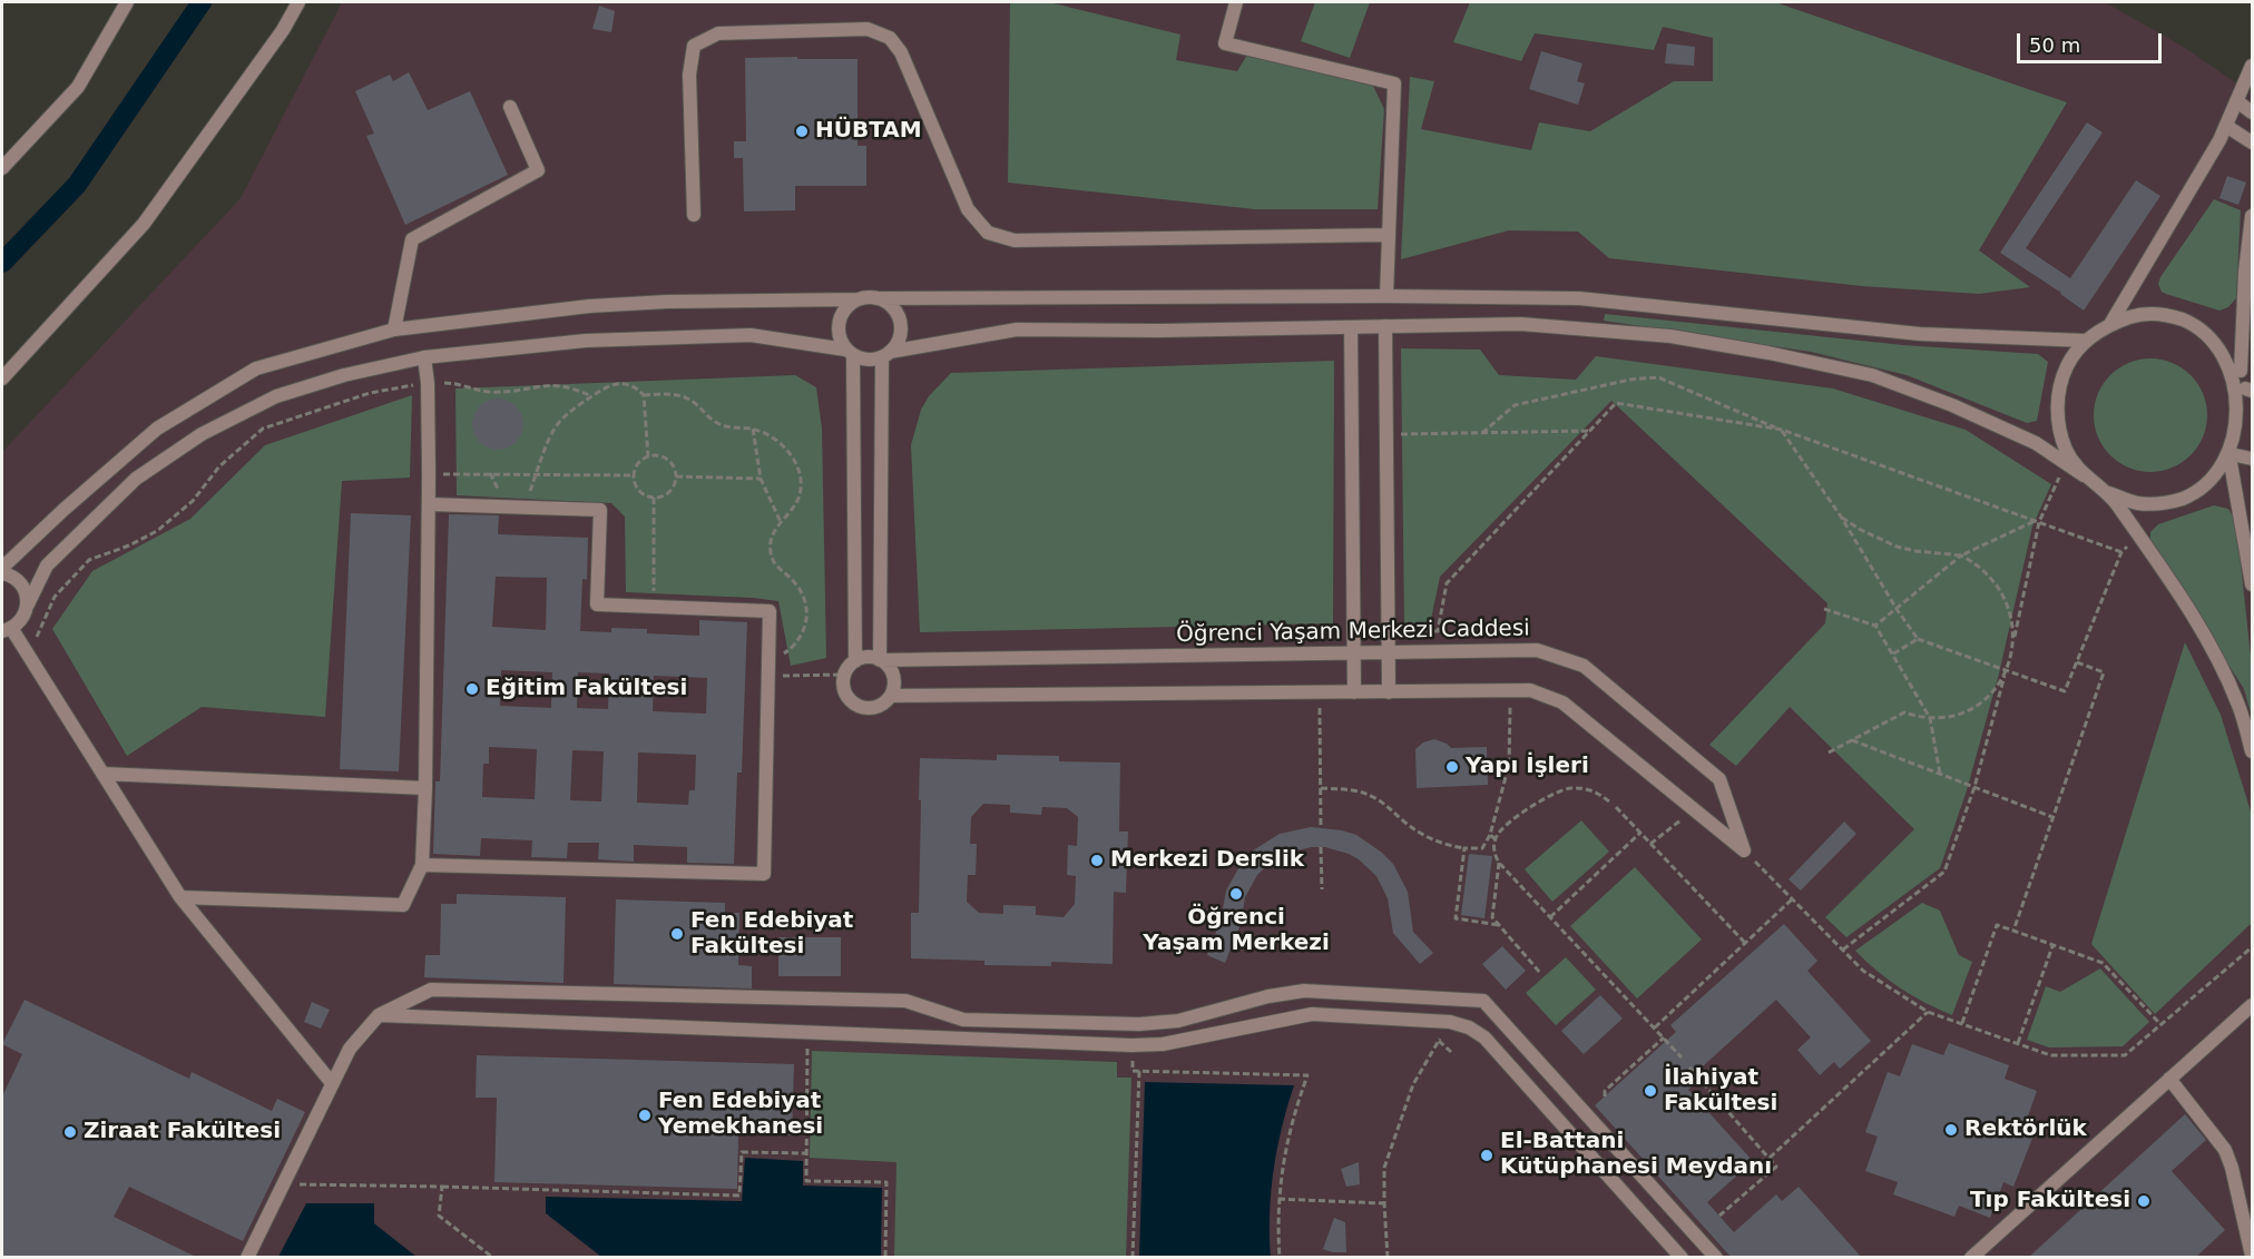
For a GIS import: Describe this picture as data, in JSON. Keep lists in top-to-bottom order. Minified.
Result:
{"streets":{"street":["Öğrenci Yaşam Merkezi Caddesi"]},"places":["HÜBTAM","Eğitim Fakültesi","Yapı İşleri","Merkezi Derslik","Öğrenci Yaşam Merkezi","Fen Edebiyat Fakültesi","İlahiyat Fakültesi","Fen Edebiyat Yemekhanesi","Rektörlük","Ziraat Fakültesi","El-Battani Kütüphanesi Meydanı","Tıp Fakültesi"],"scale_bar":"50 m"}
